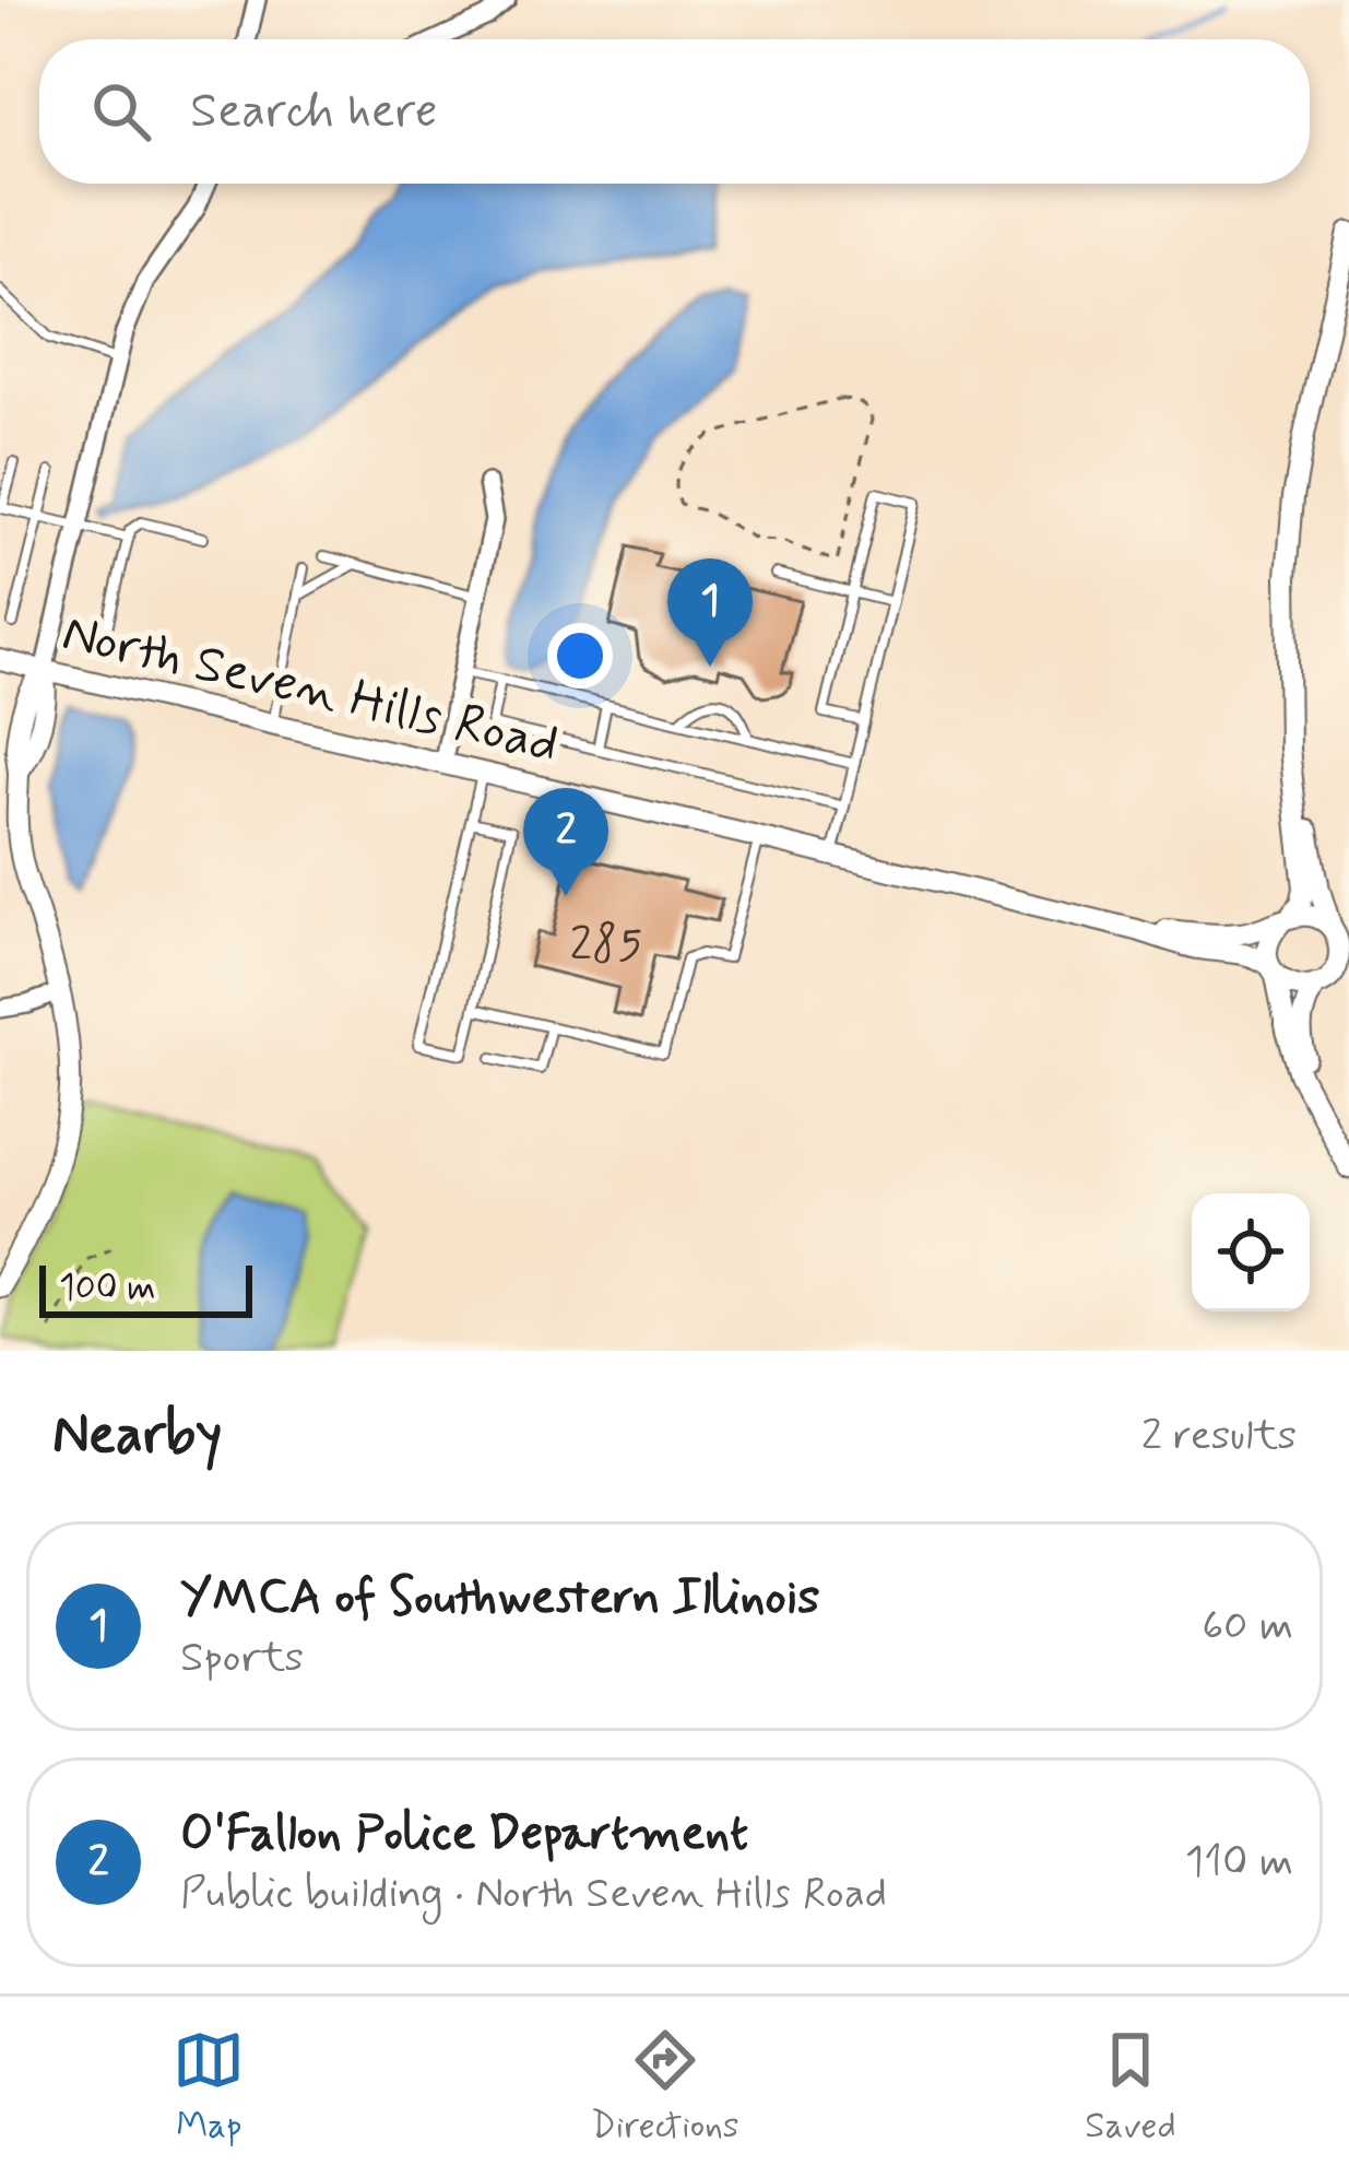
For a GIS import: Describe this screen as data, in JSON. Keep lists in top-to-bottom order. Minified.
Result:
{"streets":{"street":["North Seven Hills Road"]},"house_numbers":["285"],"scale_bar":"100 m","page":{"search":"Search here","pins":["1","2"],"scale":"100 m","heading":["Nearby","2 results"],"list":[{"mark":"1","name":"YMCA of Southwestern Illinois","note":"Sports","value":"60 m"},{"mark":"2","name":"O'Fallon Police Department","note":"Public building · North Seven Hills Road","value":"110 m"}],"nav":["Map","Directions","Saved"]}}
